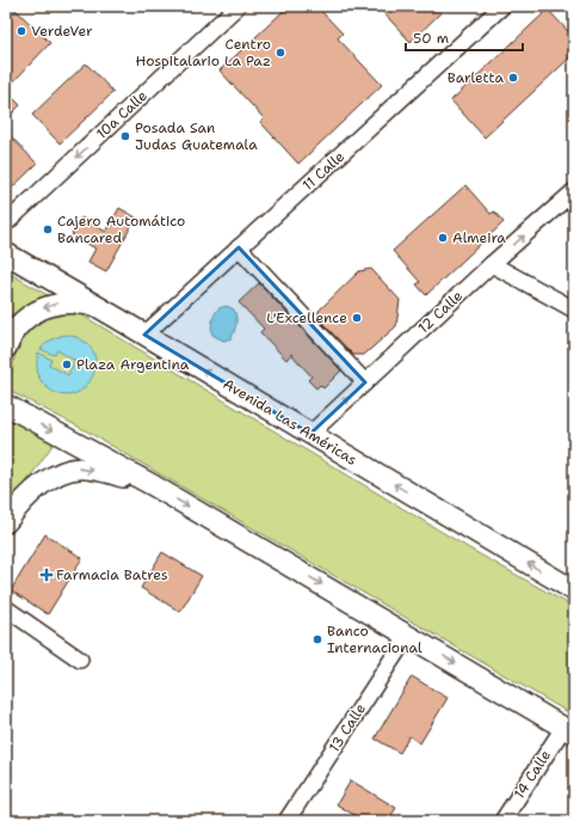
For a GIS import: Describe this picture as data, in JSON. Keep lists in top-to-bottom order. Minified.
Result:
{"streets":{"main road":["Avenida Las Américas"],"street":["10a Calle","11 Calle","12 Calle","13 Calle","14 Calle"]},"crossings":[["11 Calle","Avenida Las Américas"],["12 Calle","Avenida Las Américas"]],"one_way":["10a Calle","12 Calle"],"places":{"other":["VerdeVer","Centro Hospitalario La Paz","Barletta","Posada San Judas Guatemala","Cajero Automático Bancared","Almeira","L'Excellence","Plaza Argentina","Banco Internacional"],"health":["Farmacia Batres"]},"scale_bar":"50 m"}
